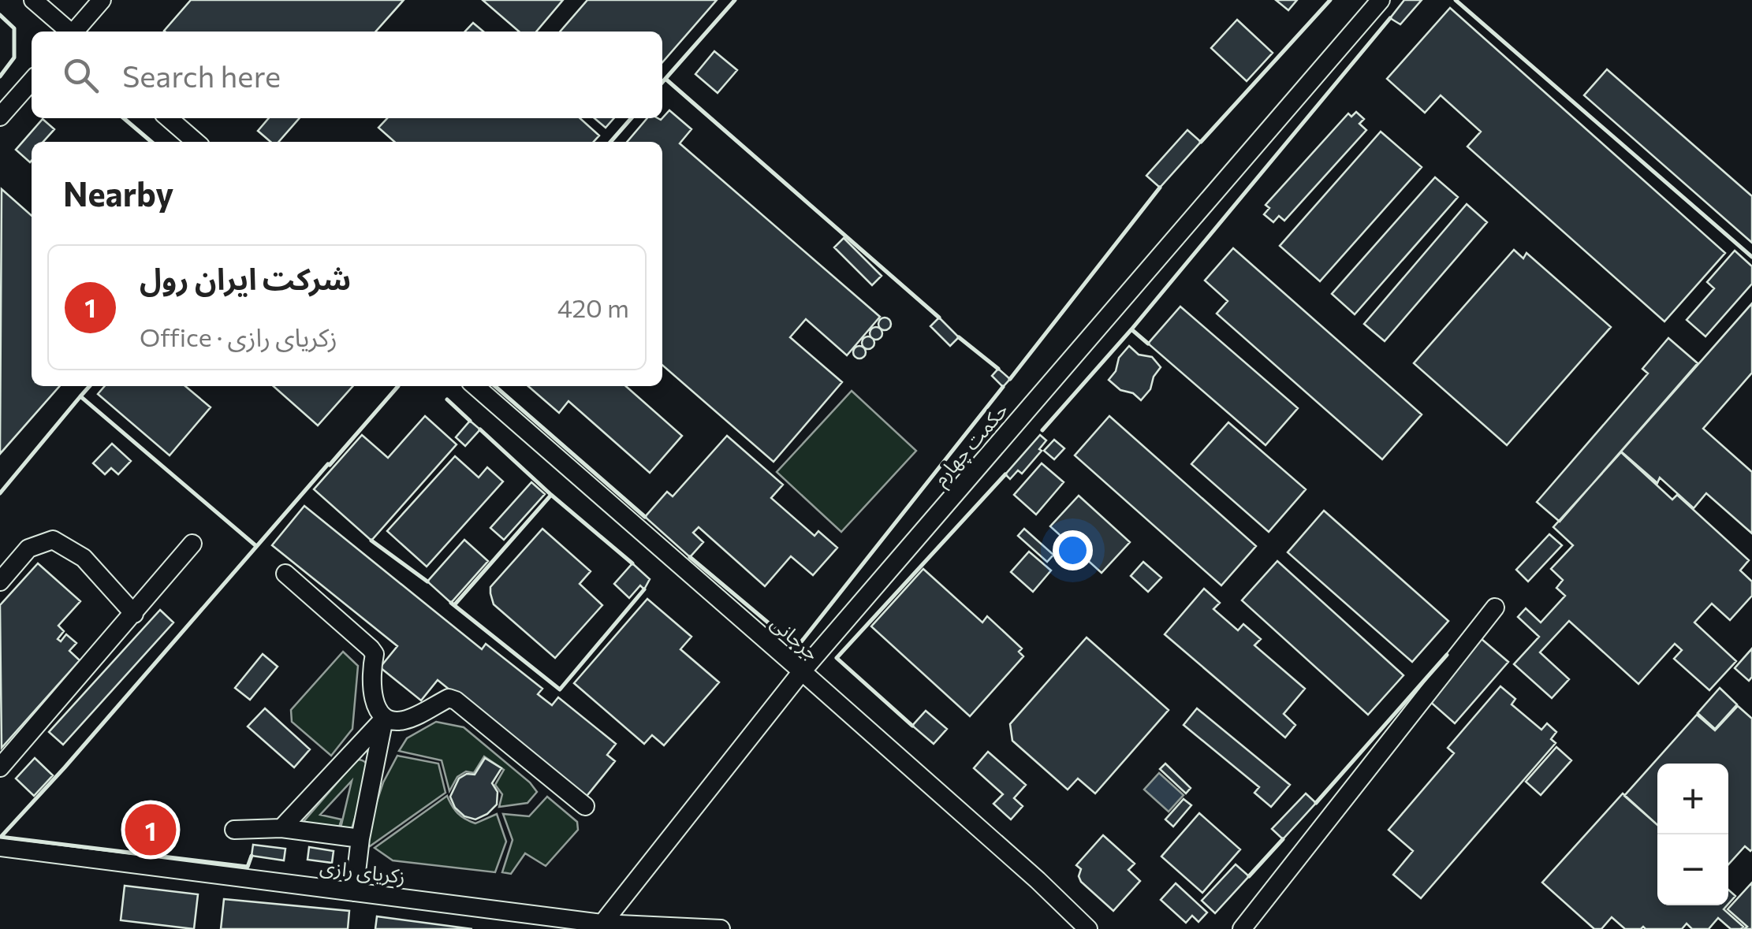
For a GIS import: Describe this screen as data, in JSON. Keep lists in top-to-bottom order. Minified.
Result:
{"streets":{"street":["حکمت چهارم","جرجانی","زکریای رازی"]},"crossings":[["حکمت چهارم","جرجانی"],["حکمت چهارم","زکریای رازی"]],"page":{"search":"Search here","heading":"Nearby","list":[{"mark":"1","name":"شرکت ایران رول","note":"Office · زکریای رازی","value":"420 m"}],"map_buttons":["+","−"],"pins":"1"}}
